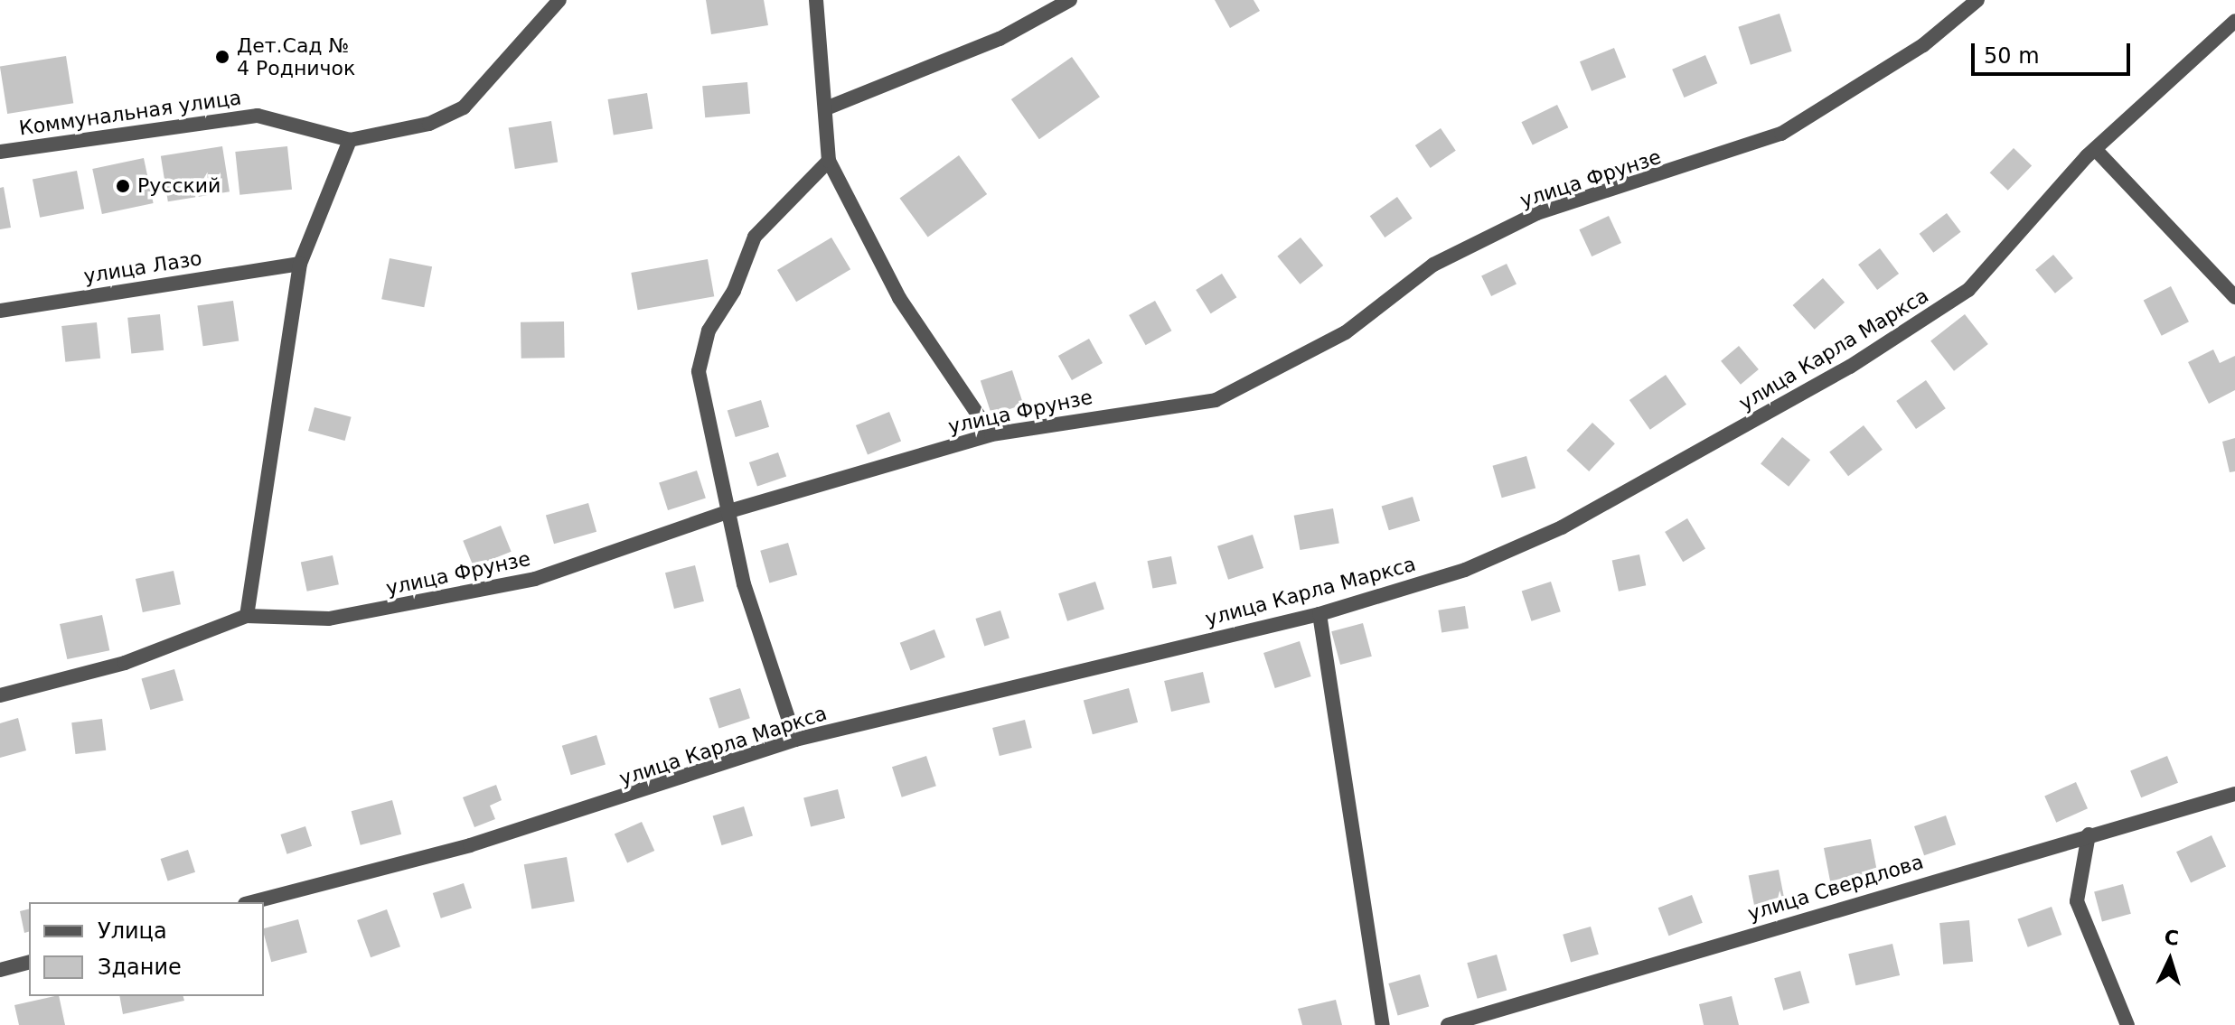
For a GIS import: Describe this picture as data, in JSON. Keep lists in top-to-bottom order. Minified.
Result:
{"streets":{"street":["Коммунальная улица","улица Фрунзе","улица Лазо","улица Карла Маркса","улица Свердлова"]},"places":["Дет.Сад № 4 Родничок","Русский"],"legend":["Улица","Здание"],"scale_bar":"50 m","north":"top"}
